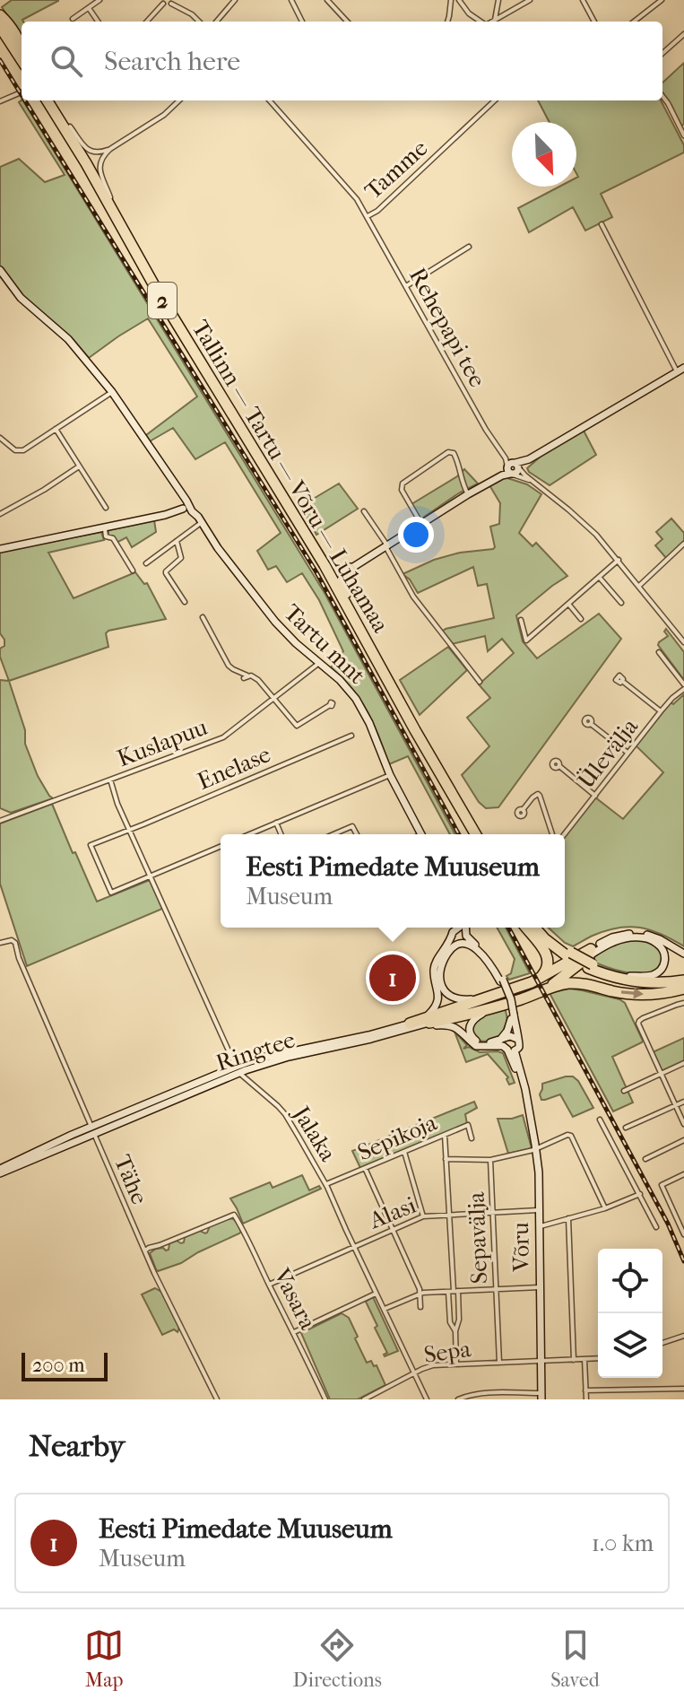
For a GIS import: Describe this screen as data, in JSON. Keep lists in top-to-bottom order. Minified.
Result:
{"streets":{"highway":["2","Tallinn — Tartu — Võru — Luhamaa"],"main road":["Tartu mnt","Ringtee","Võru"],"street":["Tamme","Rehepapi tee","Kuslapuu","Ülevälja","Enelase","Jalaka","Sepikoja","Tähe","Alasi","Sepavälja","Vasara","Sepa"]},"crossings":[["Tamme","Rehepapi tee"],["Tartu mnt","Kuslapuu"],["Kuslapuu","Jalaka"],["Enelase","Jalaka"],["Ringtee","Jalaka"],["Ringtee","Tähe"],["Jalaka","Sepikoja"],["Jalaka","Alasi"],["Jalaka","Sepa"],["Tähe","Vasara"],["Alasi","Sepavälja"],["Alasi","Võru"],["Alasi","Vasara"],["Sepavälja","Võru"],["Sepavälja","Sepa"],["Võru","Sepa"]],"scale_bar":"200 m","north":"bottom right","page":{"search":"Search here","popup":["Eesti Pimedate Muuseum","Museum"],"pins":"1","scale":"200 m","heading":"Nearby","list":[{"mark":"1","name":"Eesti Pimedate Muuseum","note":"Museum","value":"1.0 km"}],"nav":["Map","Directions","Saved"]}}
